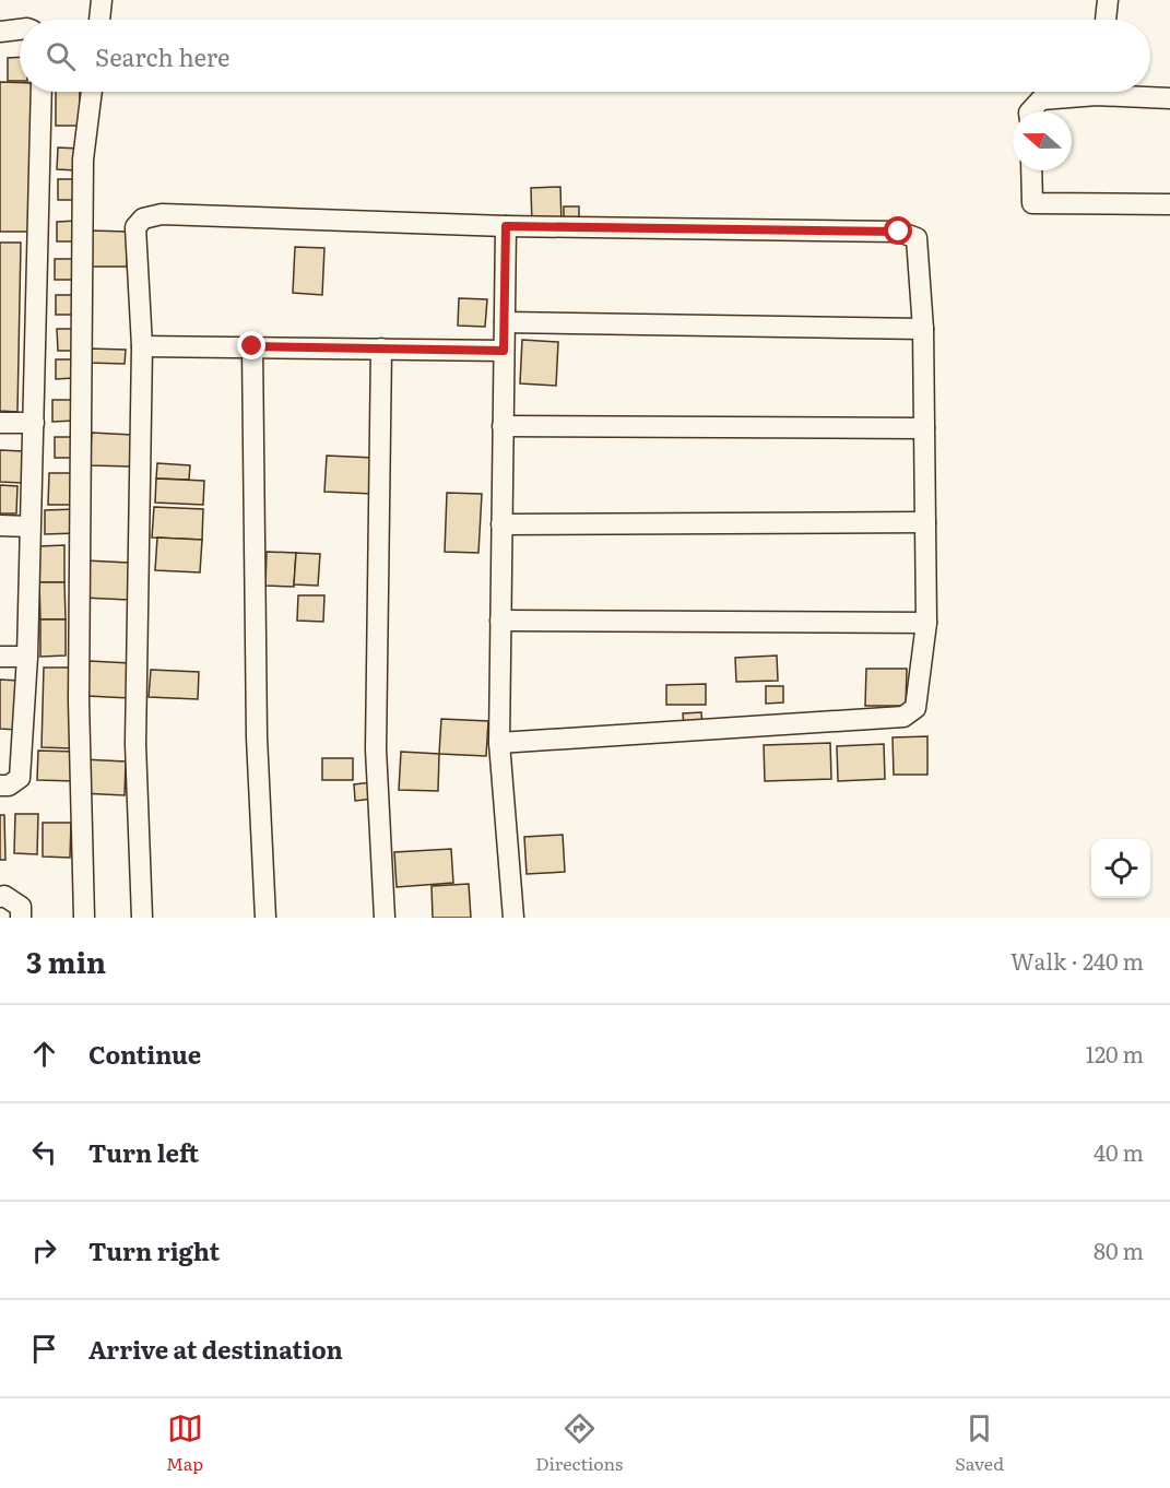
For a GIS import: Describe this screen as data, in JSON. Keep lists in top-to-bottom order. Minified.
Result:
{"north":"left","page":{"search":"Search here","heading":["3 min","Walk · 240 m"],"list":[["Continue","120 m"],["Turn left","40 m"],["Turn right","80 m"],"Arrive at destination"],"nav":["Map","Directions","Saved"]}}
